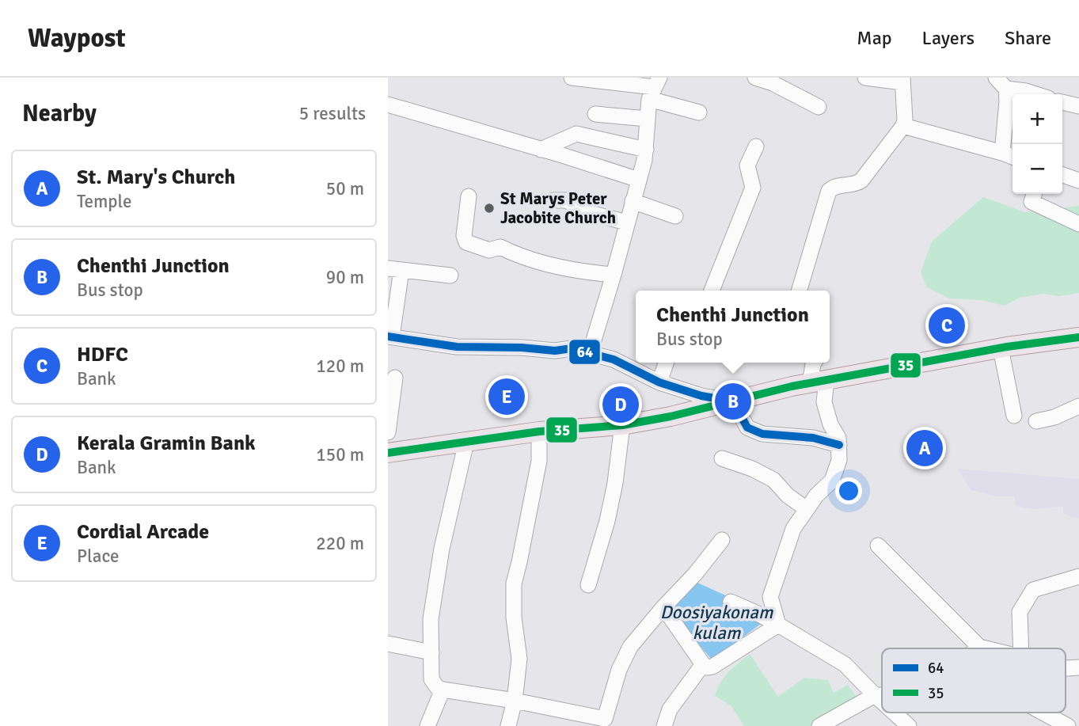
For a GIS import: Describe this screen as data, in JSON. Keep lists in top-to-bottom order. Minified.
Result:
{"water":["Doosiyakonam kulam"],"places":["St Marys Peter Jacobite Church"],"lines":["transit line 64","transit line 35"],"legend":["64","35"],"page":{"header":"Waypost","nav":["Map","Layers","Share"],"heading":["Nearby","5 results"],"map_buttons":["+","−"],"list":[{"mark":"A","name":"St. Mary's Church","note":"Temple","value":"50 m"},{"mark":"B","name":"Chenthi Junction","note":"Bus stop","value":"90 m"},{"mark":"C","name":"HDFC","note":"Bank","value":"120 m"},{"mark":"D","name":"Kerala Gramin Bank","note":"Bank","value":"150 m"},{"mark":"E","name":"Cordial Arcade","note":"Place","value":"220 m"}],"popup":["Chenthi Junction","Bus stop"],"pins":["C","E","B","D","A"]}}
